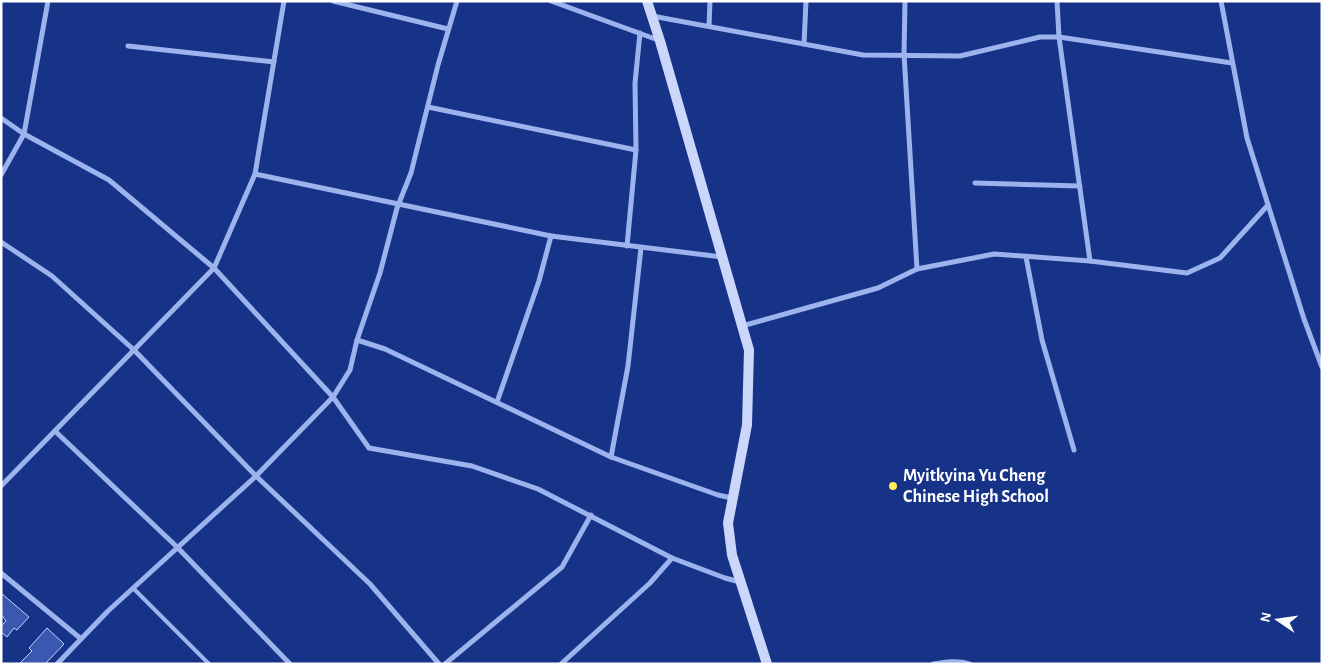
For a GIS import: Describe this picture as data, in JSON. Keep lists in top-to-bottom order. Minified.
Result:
{"places":["Myitkyina Yu Cheng Chinese High School"],"north":"left"}
